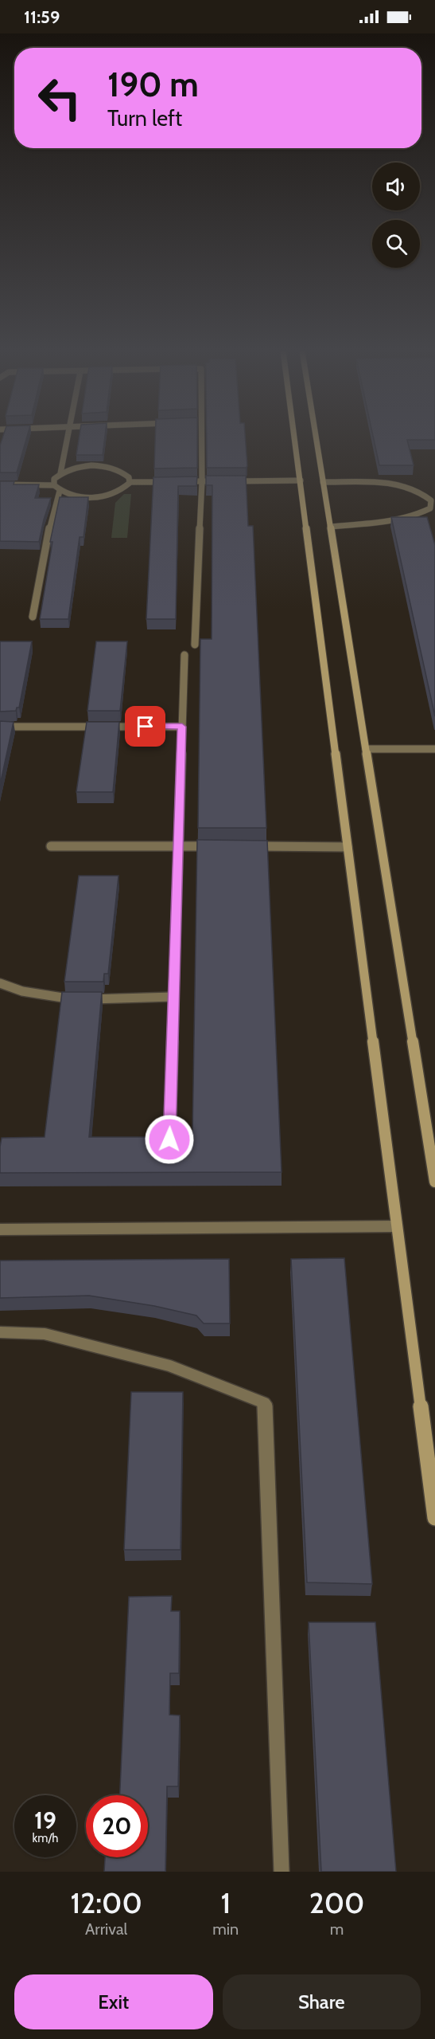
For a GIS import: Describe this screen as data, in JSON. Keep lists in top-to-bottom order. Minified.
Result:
{"page":{"status":"11:59","turn":["190 m","Turn left"],"speed":"19 km/h","limit":"20","eta":["12:00","Arrival","1","min","200","m"],"buttons":["Exit","Share"]}}
